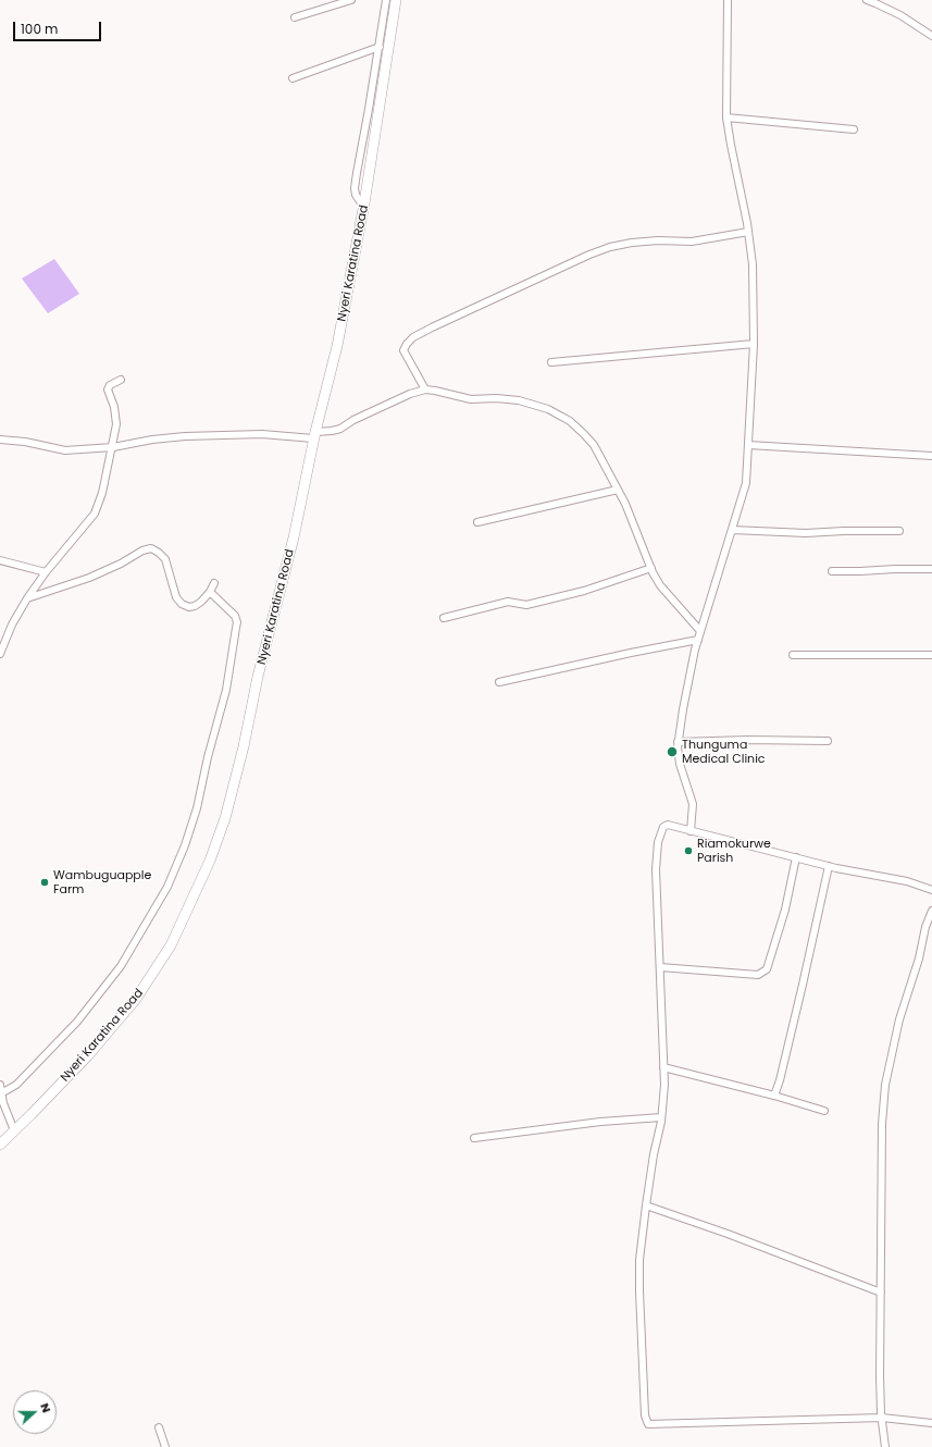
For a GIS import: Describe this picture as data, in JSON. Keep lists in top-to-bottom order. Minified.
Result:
{"streets":{"highway":["Nyeri Karatina Road"]},"places":["Thunguma Medical Clinic","Riamokurwe Parish","Wambuguapple Farm"],"scale_bar":"100 m","north":"right"}
